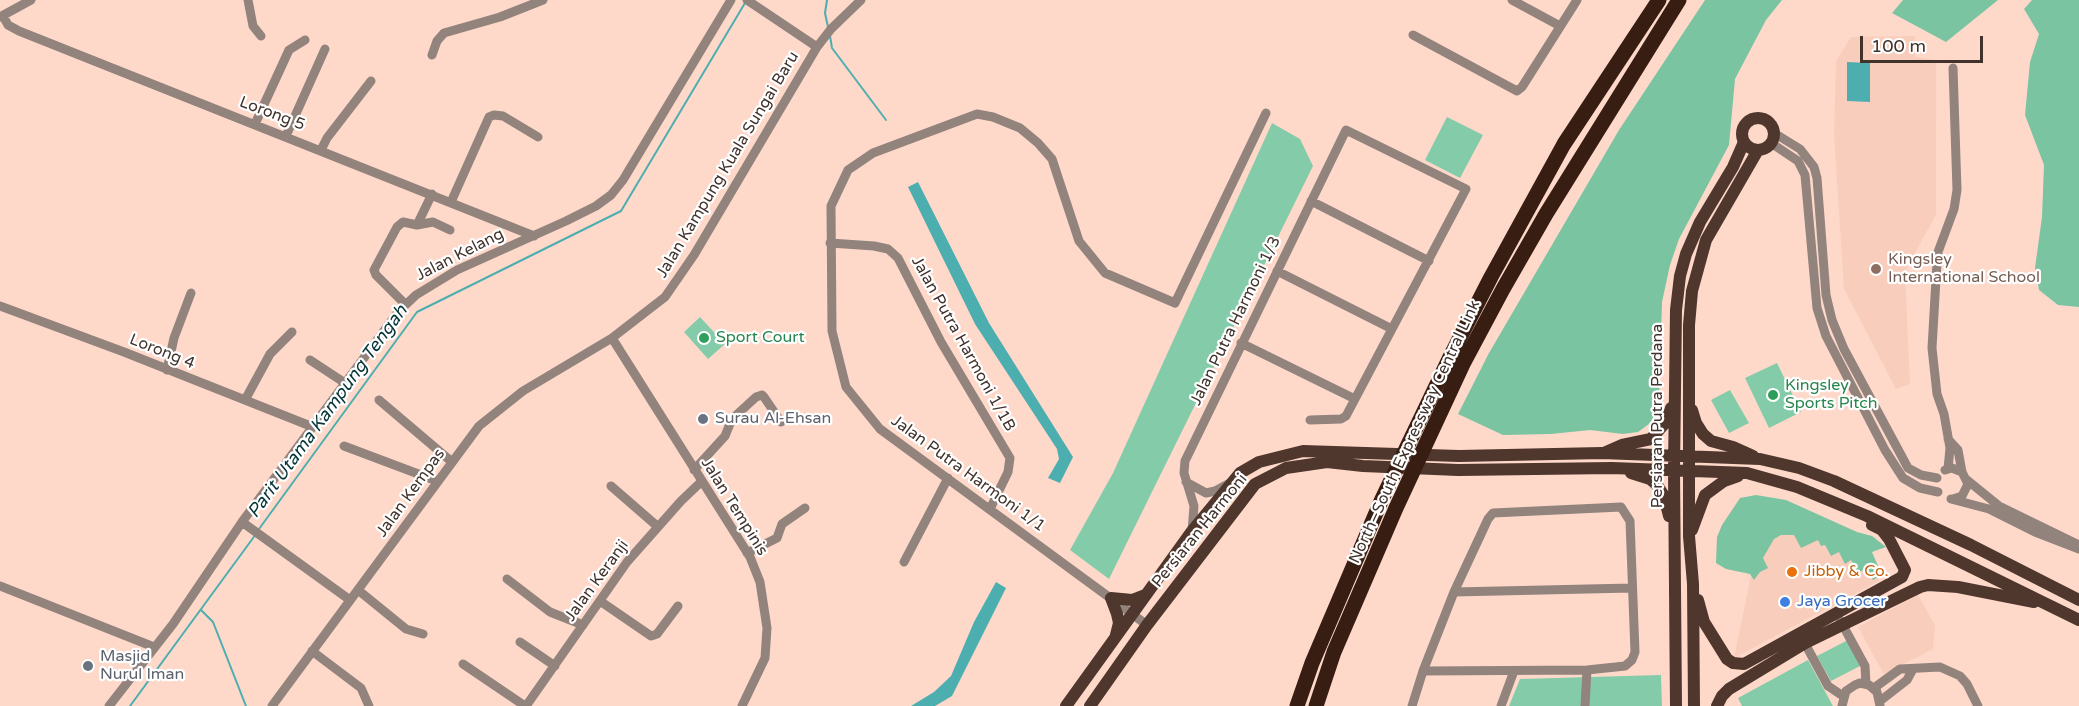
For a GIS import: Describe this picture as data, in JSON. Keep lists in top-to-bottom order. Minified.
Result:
{"streets":{"highway":["North–South Expressway Central Link"],"main road":["Persiaran Putra Perdana","Persiaran Harmoni"],"street":["Lorong 5","Jalan Kampung Kuala Sungai Baru","Jalan Kelang","Jalan Putra Harmoni 1/3","Jalan Putra Harmoni 1/1B","Lorong 4","Jalan Putra Harmoni 1/1","Jalan Kempas","Jalan Tempinis","Jalan Keranji"]},"crossings":[["Lorong 5","Jalan Kelang"],["Jalan Kampung Kuala Sungai Baru","Jalan Kempas"],["Jalan Kampung Kuala Sungai Baru","Jalan Tempinis"],["Jalan Kelang","Lorong 4"],["Jalan Putra Harmoni 1/3","Persiaran Harmoni"],["Jalan Putra Harmoni 1/1B","Jalan Putra Harmoni 1/1"],["Persiaran Putra Perdana","Persiaran Harmoni"],["Jalan Putra Harmoni 1/1","Persiaran Harmoni"],["Jalan Kempas","Jalan Tempinis"],["Jalan Tempinis","Jalan Keranji"]],"water":["Parit Utama Kampung Tengah"],"places":["Kingsley International School","Sport Court","Kingsley Sports Pitch","Surau Al-Ehsan","Jibby & Co.","Jaya Grocer","Masjid Nurul Iman"],"scale_bar":"100 m"}
